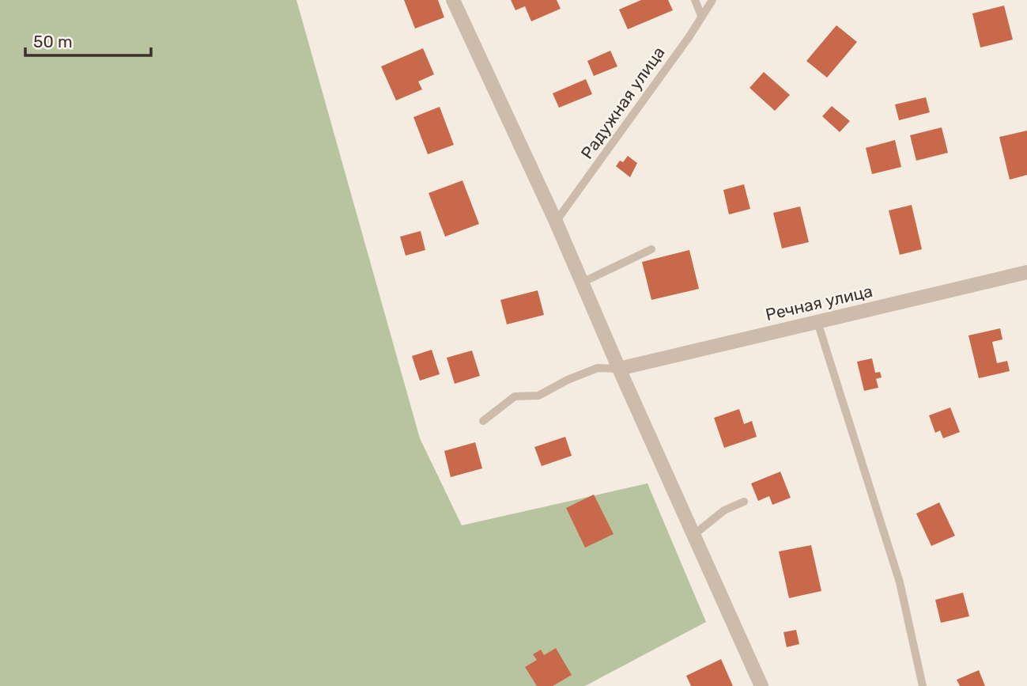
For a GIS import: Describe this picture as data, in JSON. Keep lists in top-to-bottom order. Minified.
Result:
{"streets":{"street":["Речная улица"],"lane":["Радужная улица"]},"scale_bar":"50 m"}
